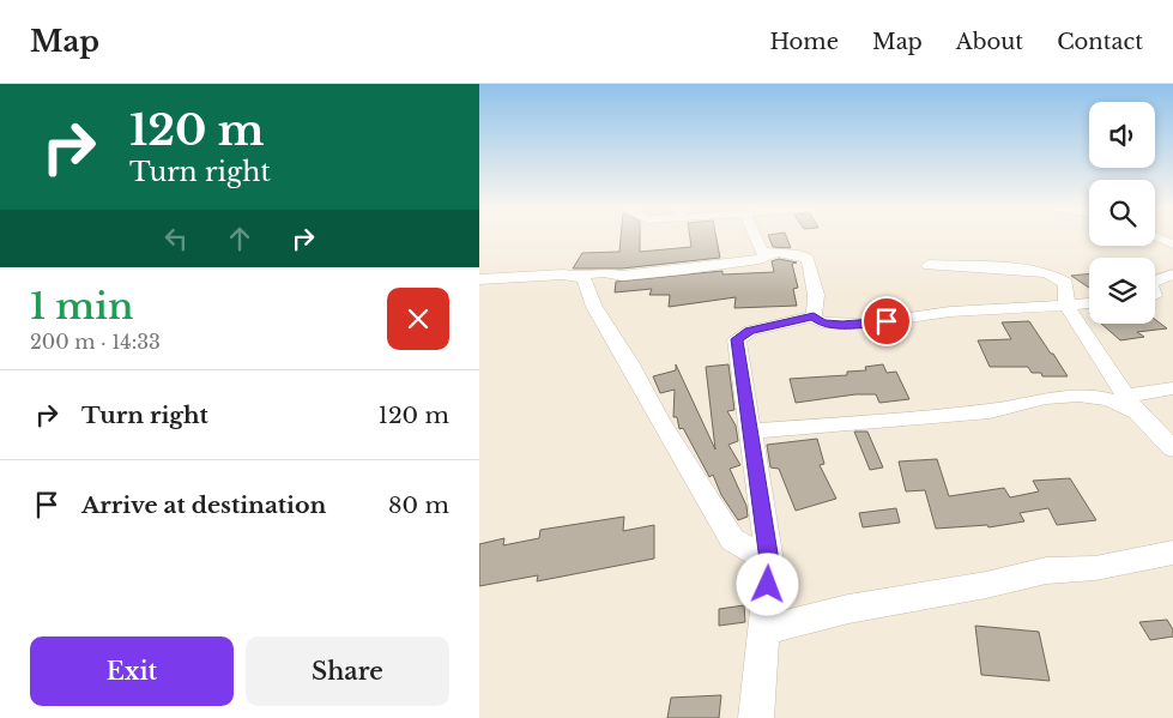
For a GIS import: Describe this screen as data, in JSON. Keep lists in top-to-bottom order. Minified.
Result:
{"page":{"header":"Map","nav":["Home","Map","About","Contact"],"turn":["120 m","Turn right"],"heading":["1 min","200 m · 14:33"],"list":[{"name":"Turn right","value":"120 m"},{"name":"Arrive at destination","value":"80 m"}],"buttons":["Exit","Share"]}}
